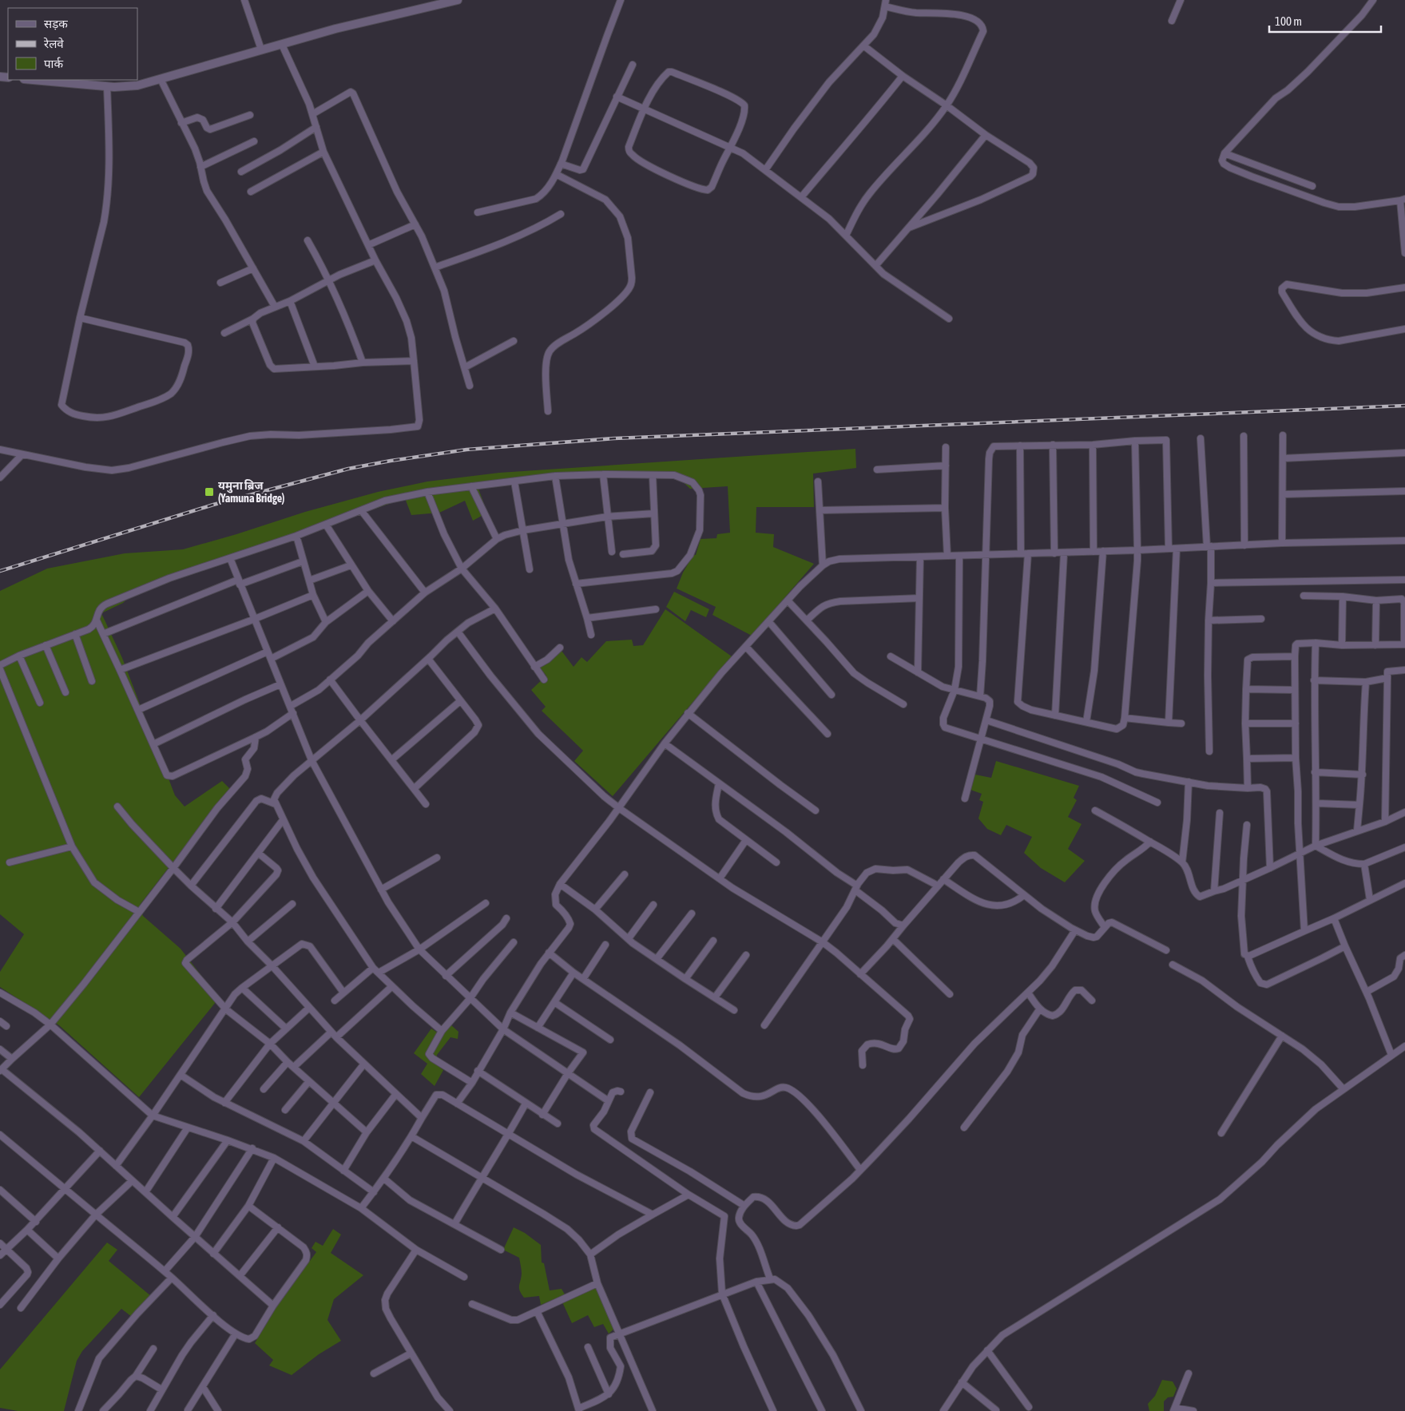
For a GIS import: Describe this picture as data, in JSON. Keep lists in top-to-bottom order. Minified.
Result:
{"places":{"transit":["यमुना ब्रिज (Yamuna Bridge)"]},"legend":["सड़क","रेलवे","पार्क"],"scale_bar":"100 m"}
